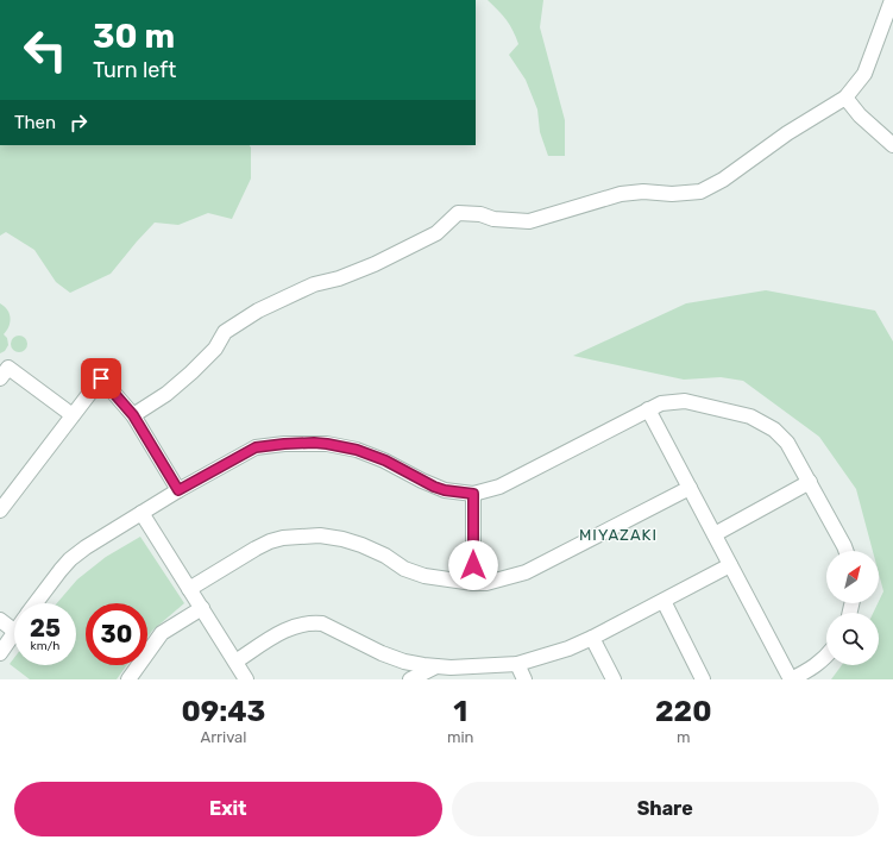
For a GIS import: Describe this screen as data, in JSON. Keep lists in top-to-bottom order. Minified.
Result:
{"districts":["MIYAZAKI"],"north":"top right","page":{"turn":["30 m","Turn left"],"then":"Then","speed":"25 km/h","limit":"30","eta":["09:43","Arrival","1","min","220","m"],"buttons":["Exit","Share"]}}
